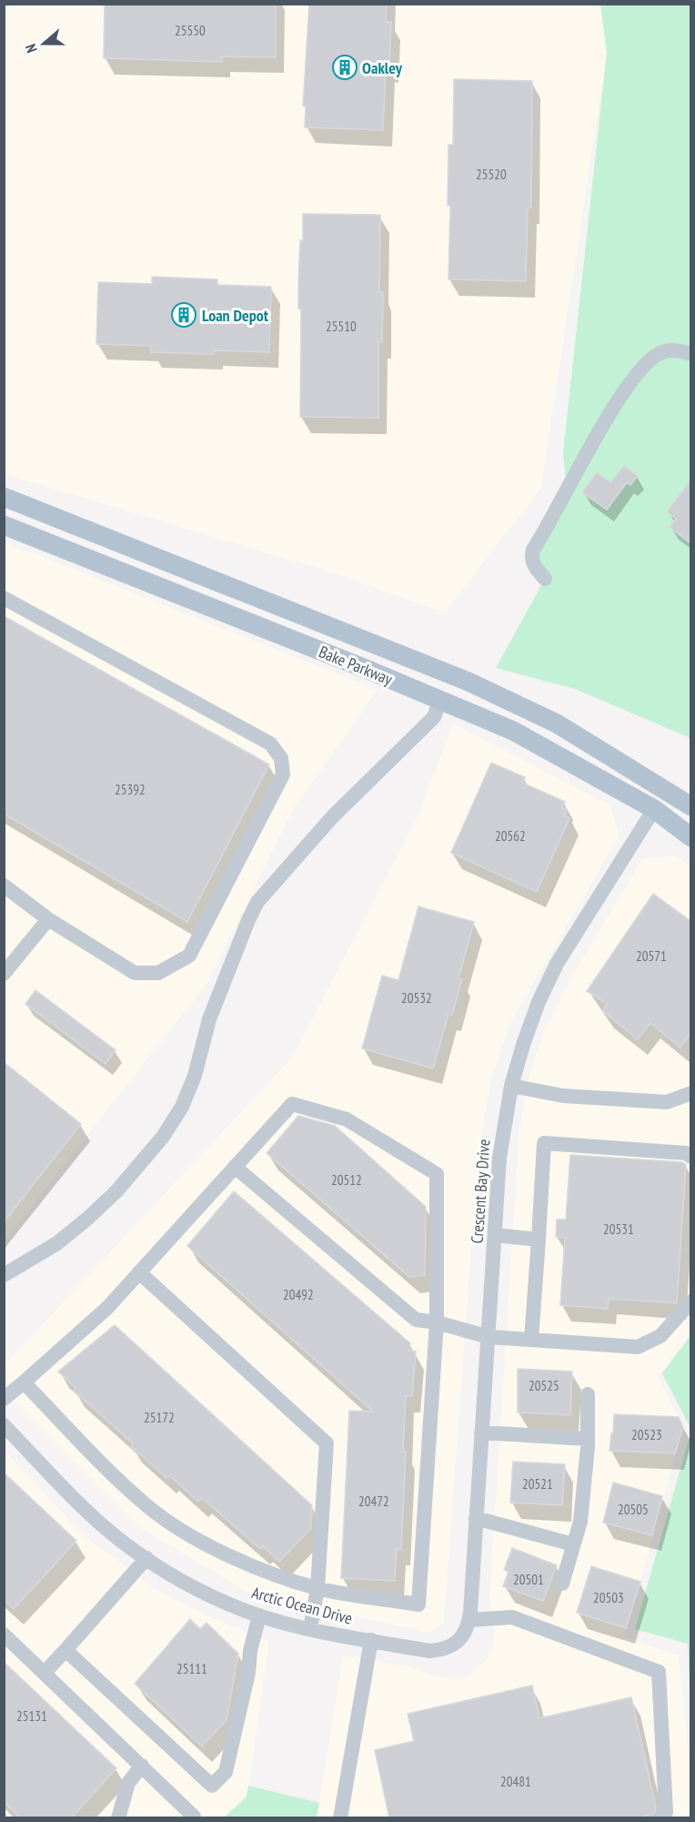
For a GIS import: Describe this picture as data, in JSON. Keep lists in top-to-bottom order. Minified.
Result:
{"streets":{"main road":["Bake Parkway"],"street":["Crescent Bay Drive","Arctic Ocean Drive"]},"crossings":[["Bake Parkway","Crescent Bay Drive"],["Crescent Bay Drive","Arctic Ocean Drive"]],"places":{"building":["Oakley","Loan Depot"]},"house_numbers":["25550","25520","25510","25392","20562","20571","20532","20512","20531","20492","20525","25172","20523","20521","20472","20505","20501","20503","25111","25131","20481"],"north":"left"}
